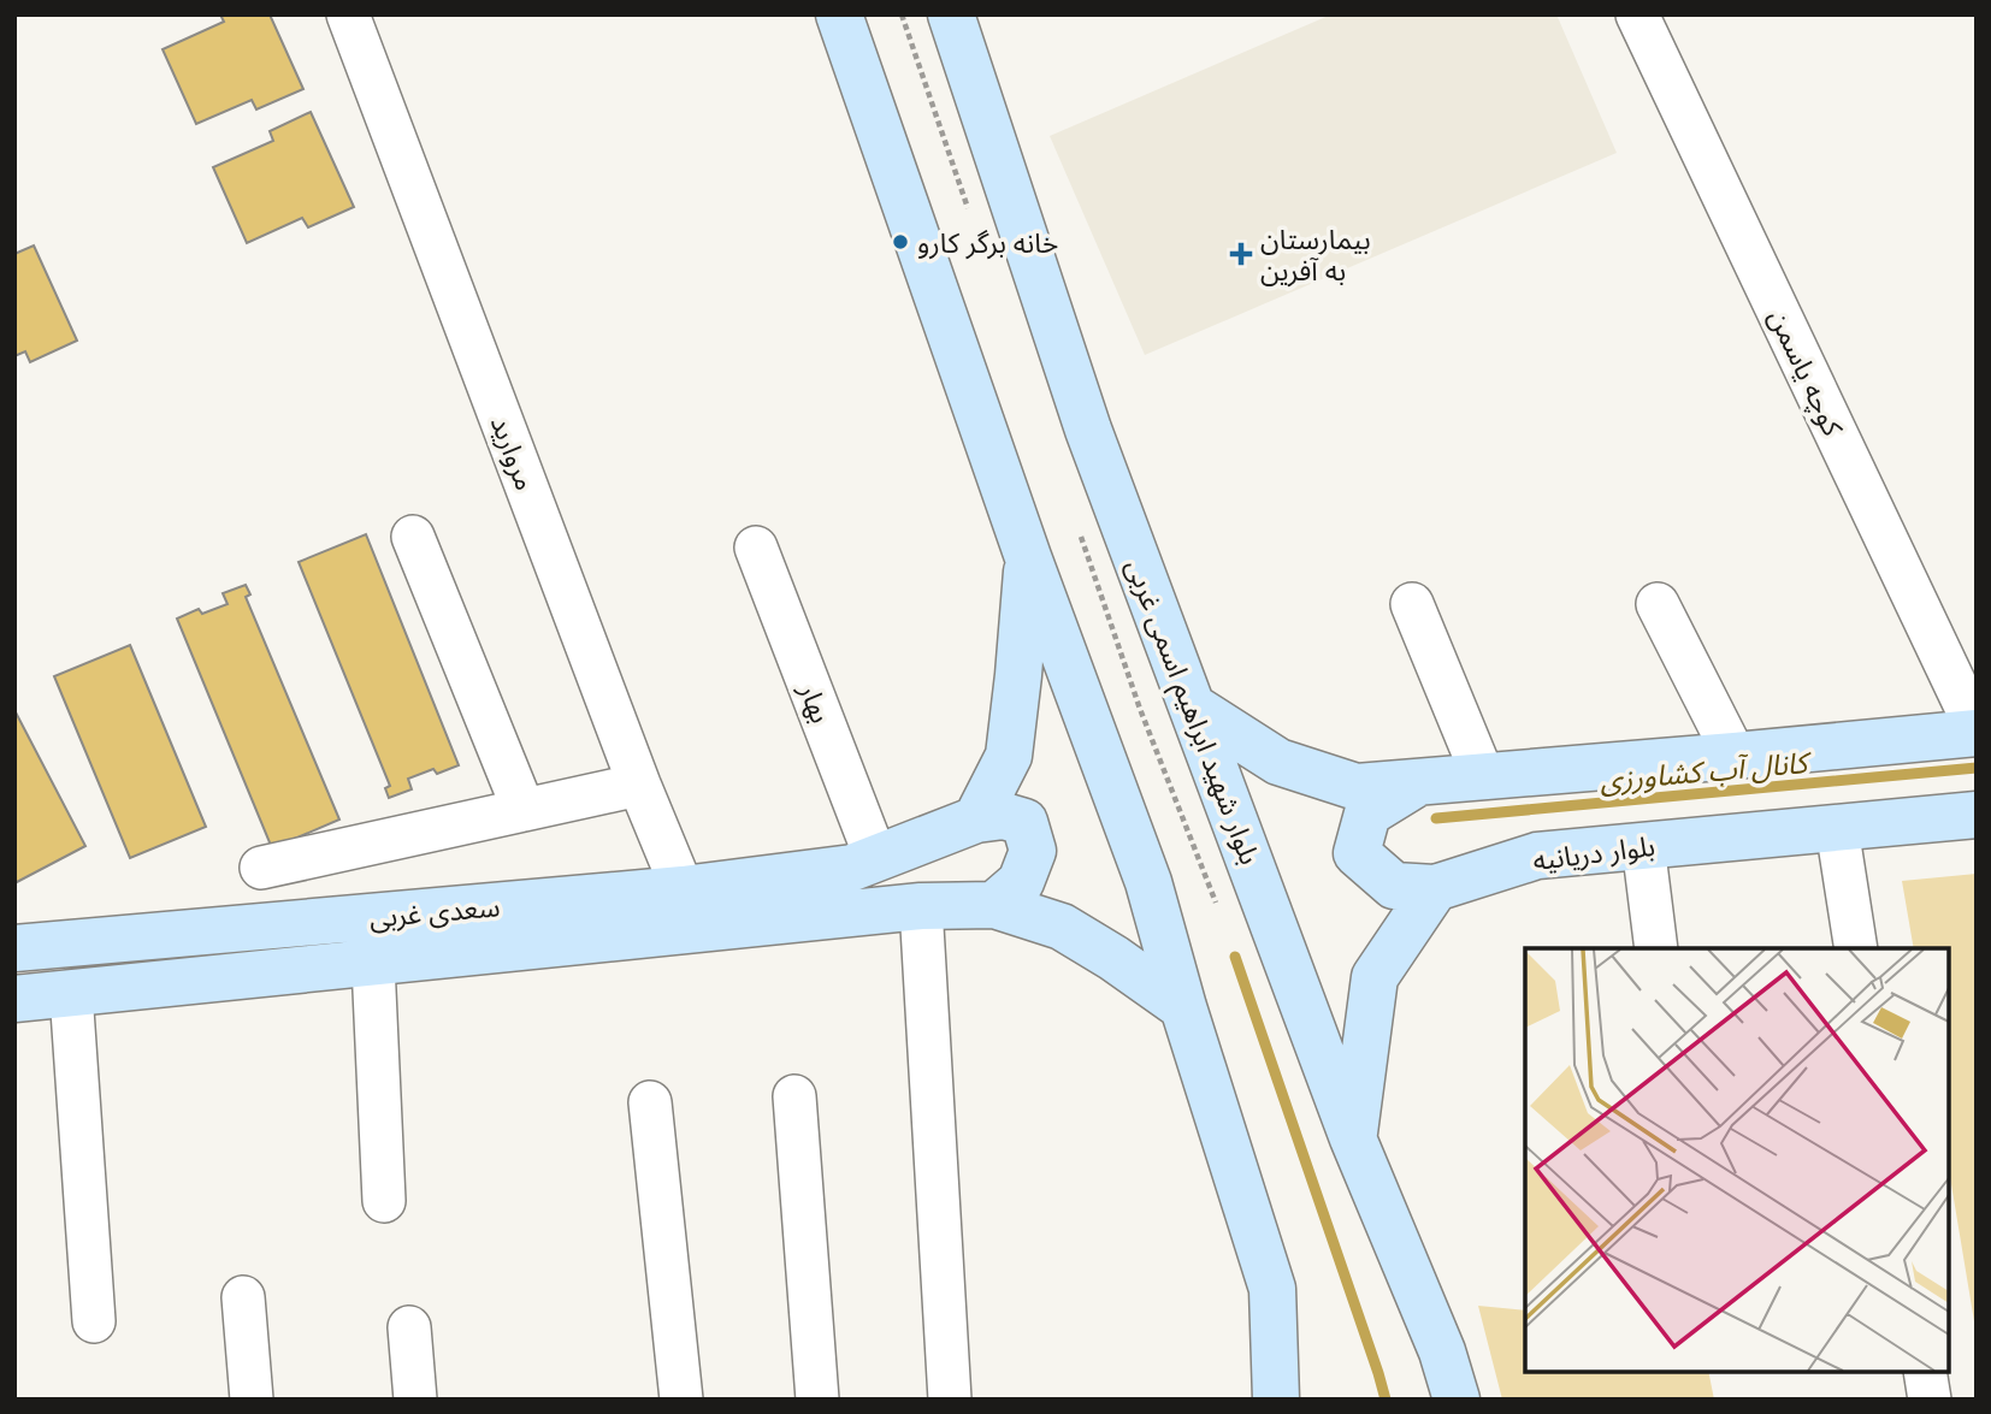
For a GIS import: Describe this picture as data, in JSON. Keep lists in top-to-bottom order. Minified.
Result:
{"streets":{"street":["کوچه یاسمن","مروارید","بهار","بلوار شهید ابراهیم اسمی غربی","بلوار دریانیه","سعدی غربی"]},"crossings":[["مروارید","سعدی غربی"],["بهار","سعدی غربی"]],"water":["کانال آب کشاورزی"],"places":{"other":["خانه برگر کارو"],"health":["بیمارستان به آفرین"]}}
